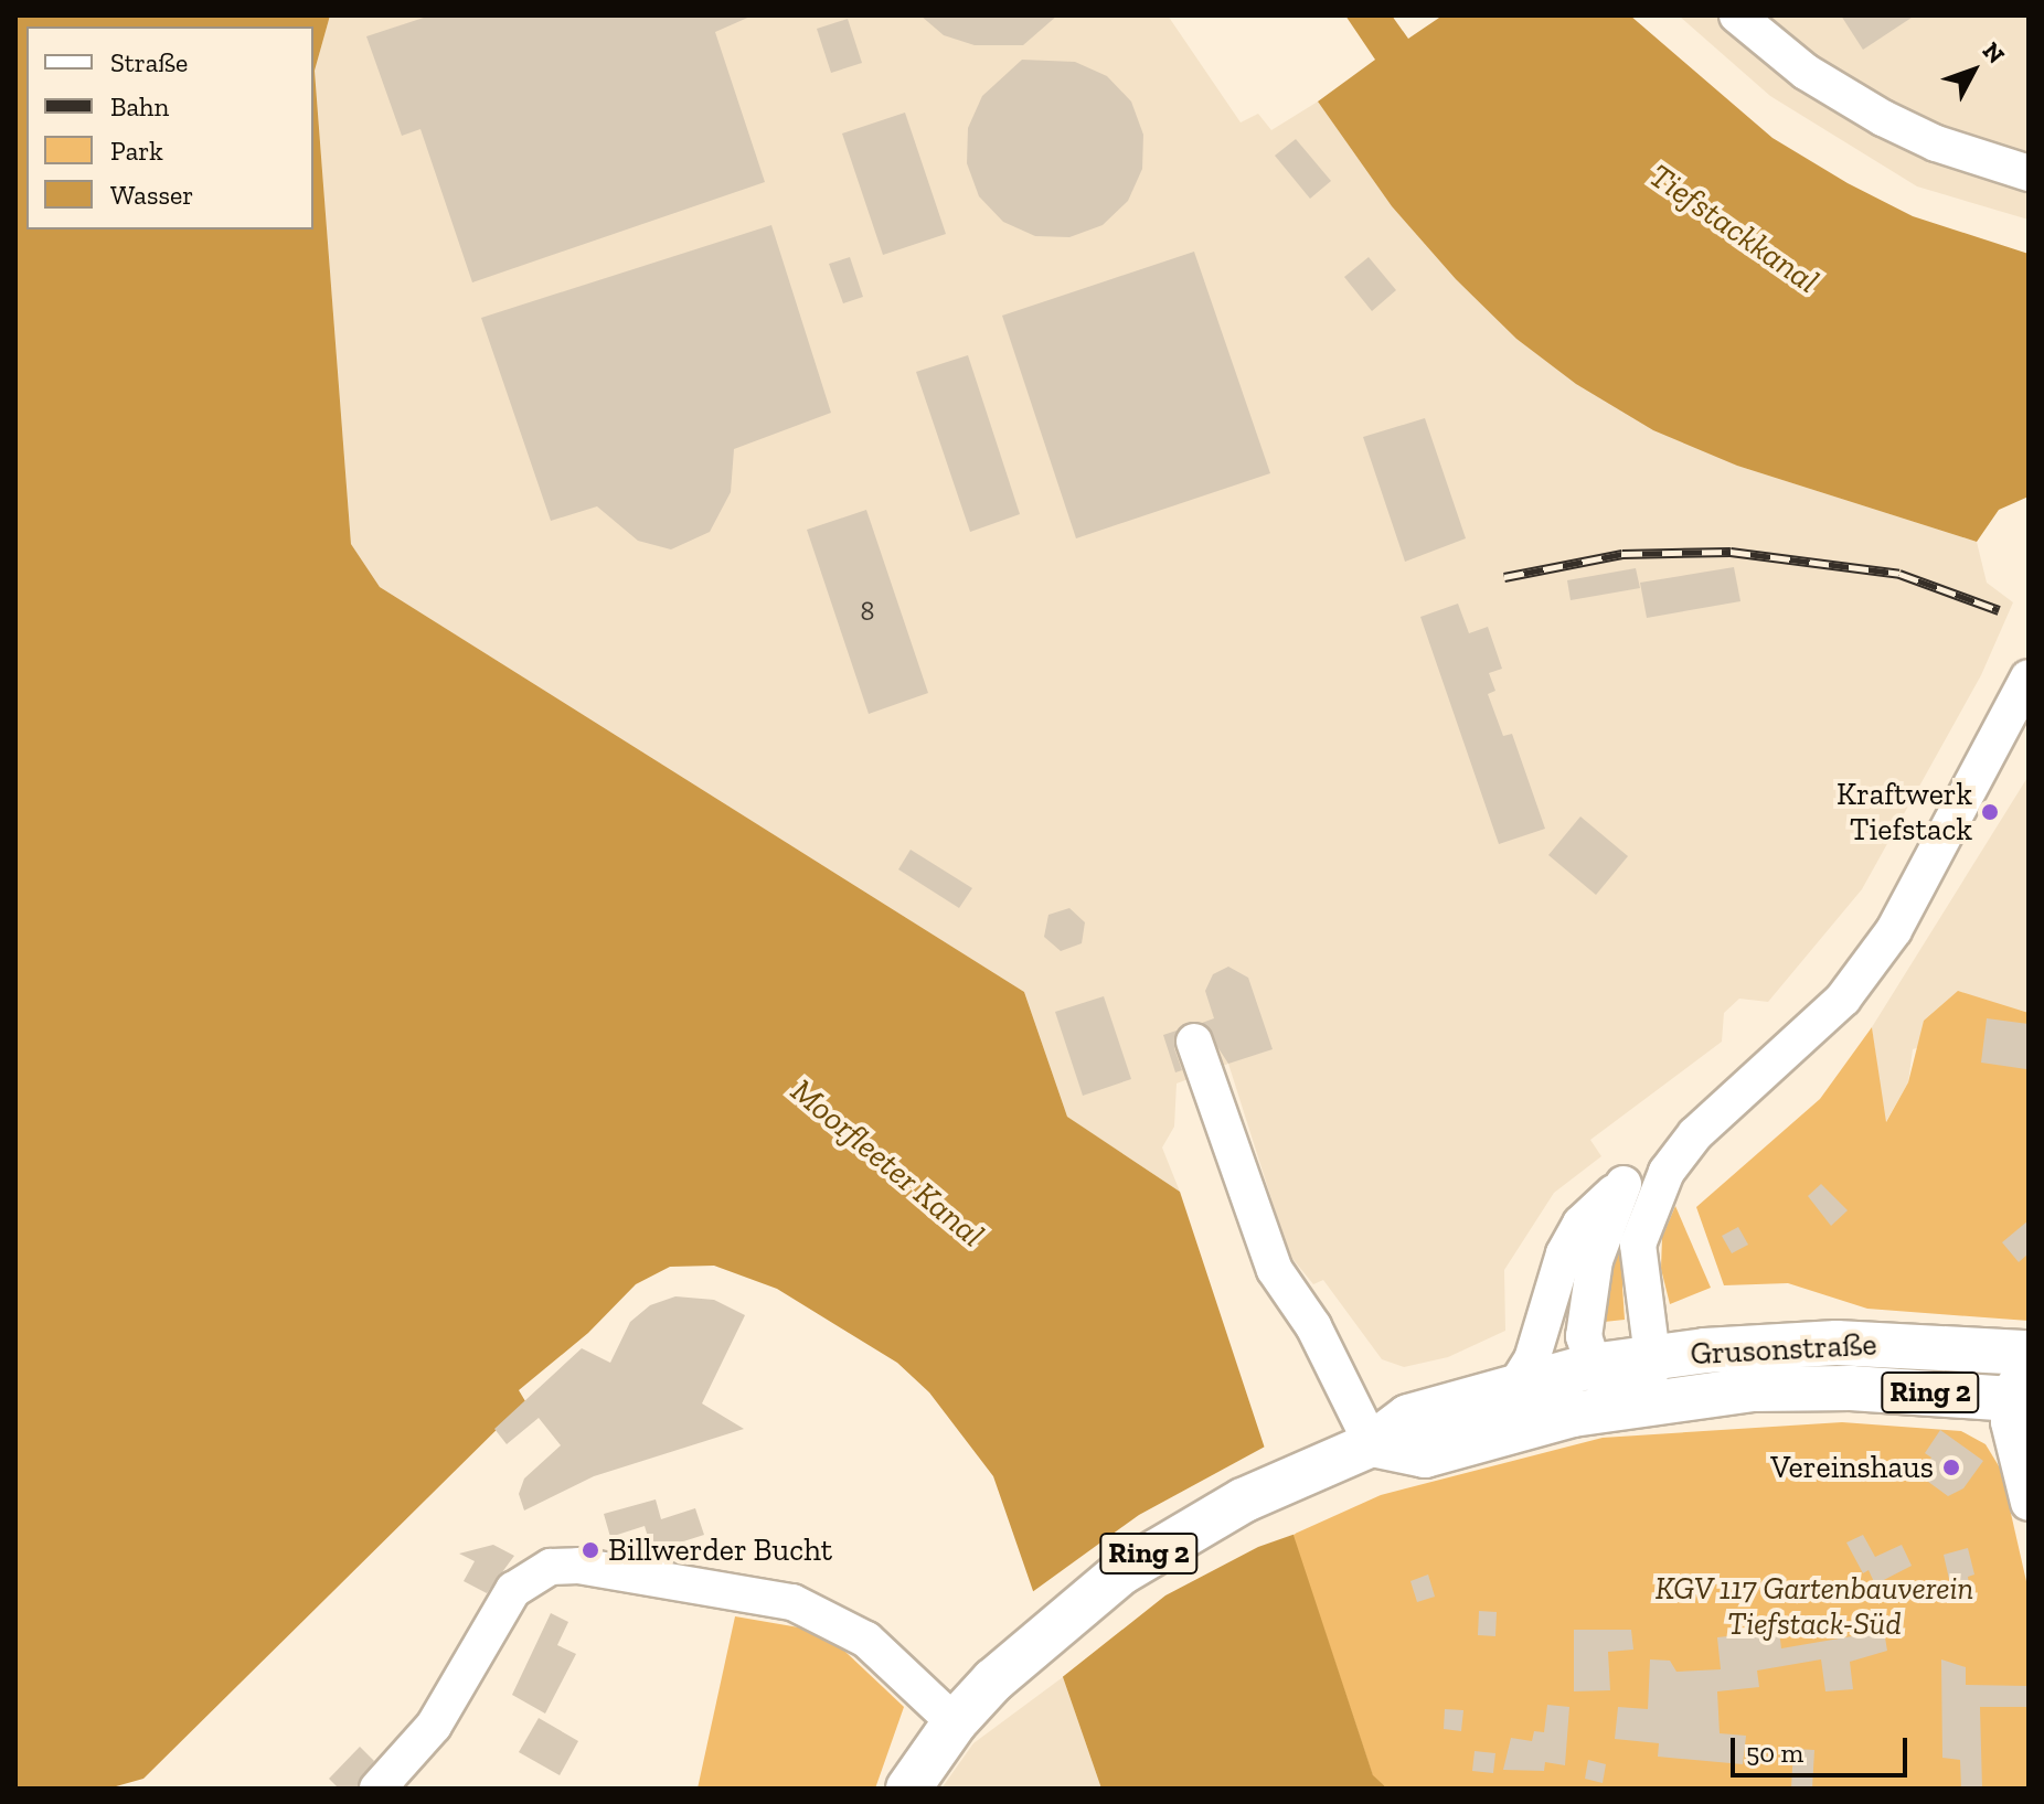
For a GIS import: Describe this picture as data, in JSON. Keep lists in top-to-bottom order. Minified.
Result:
{"streets":{"main road":["Grusonstraße","Ring 2"]},"crossings":[["Grusonstraße","Ring 2"]],"water":["Tiefstackkanal","Moorfleeter Kanal"],"parks":["KGV 117 Gartenbauverein Tiefstack-Süd"],"places":["Kraftwerk Tiefstack","Vereinshaus","Billwerder Bucht"],"house_numbers":["8"],"legend":["Straße","Bahn","Park","Wasser"],"scale_bar":"50 m","north":"top right"}
